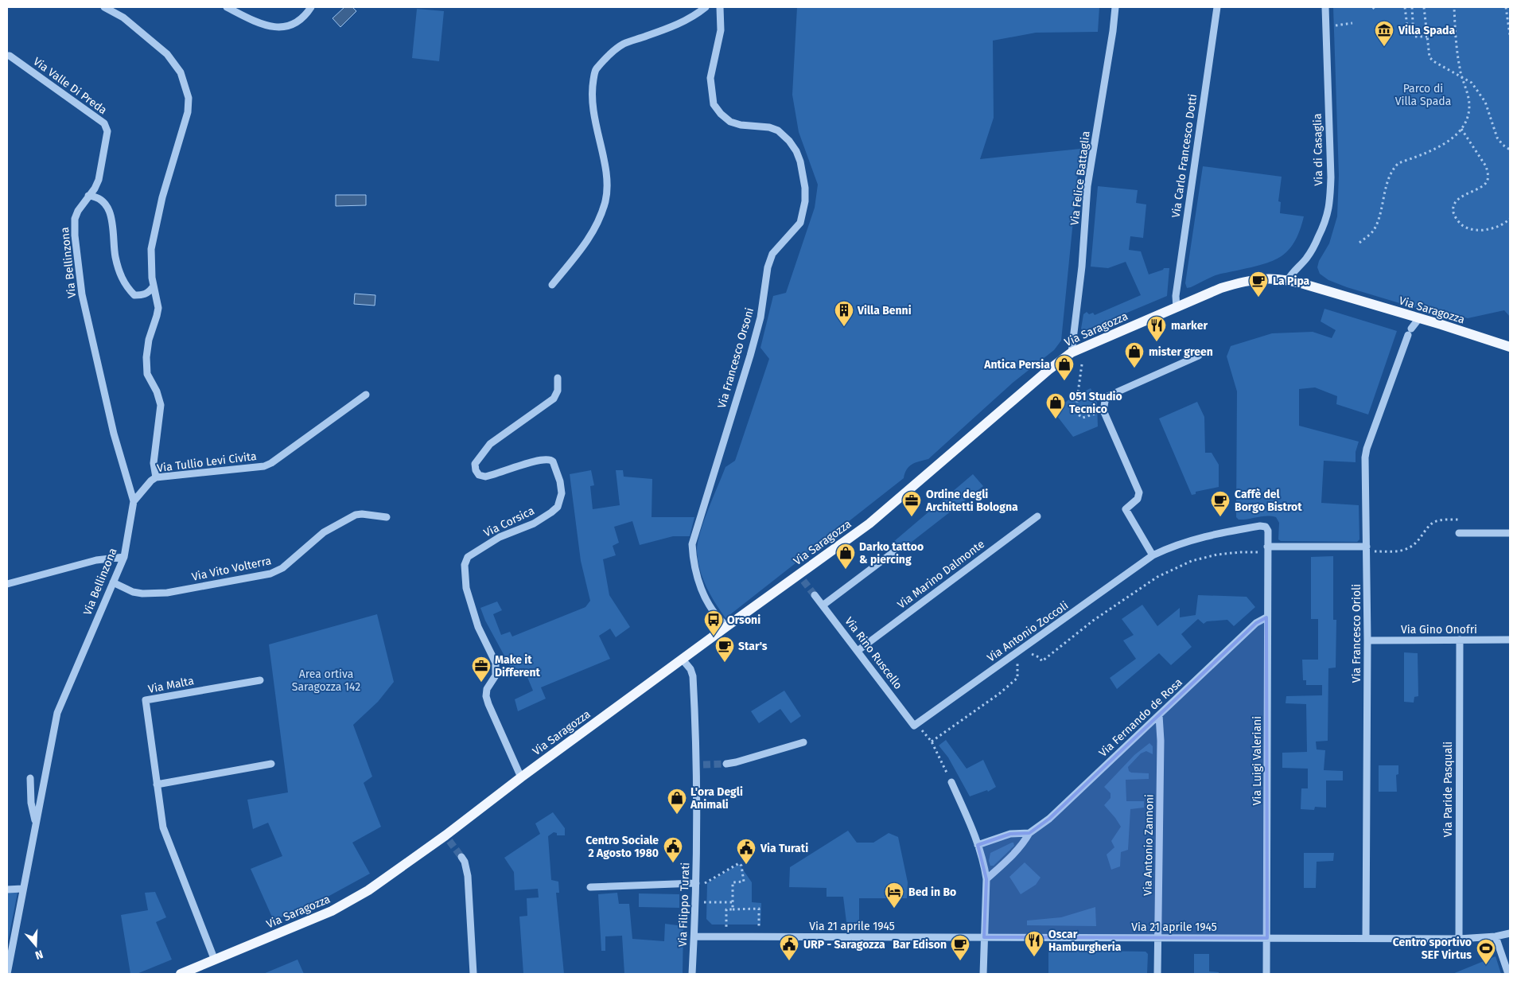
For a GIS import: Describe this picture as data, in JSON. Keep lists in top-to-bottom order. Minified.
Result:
{"streets":{"main road":["Via Saragozza"],"street":["Via Valle Di Preda","Via di Casaglia","Via Carlo Francesco Dotti","Via Felice Battaglia","Via Bellinzona","Via Francesco Orsoni","Via Tullio Levi Civita","Via Corsica","Via Vito Volterra","Via Marino Dalmonte","Via Gino Onofri","Via Antonio Zoccoli","Via Francesco Orioli","Via Rino Ruscello","Via Malta","Via Fernando de Rosa","Via Luigi Valeriani","Via Paride Pasquali","Via Antonio Zannoni","Via Filippo Turati","Via 21 aprile 1945"]},"crossings":[["Via Valle Di Preda","Via Bellinzona"],["Via di Casaglia","Via Saragozza"],["Via Carlo Francesco Dotti","Via Saragozza"],["Via Felice Battaglia","Via Saragozza"],["Via Bellinzona","Via Tullio Levi Civita"],["Via Bellinzona","Via Vito Volterra"],["Via Saragozza","Via Francesco Orsoni"],["Via Saragozza","Via Corsica"],["Via Saragozza","Via Francesco Orioli"],["Via Saragozza","Via Malta"],["Via Saragozza","Via Filippo Turati"],["Via Marino Dalmonte","Via Rino Ruscello"],["Via Gino Onofri","Via Francesco Orioli"],["Via Gino Onofri","Via Paride Pasquali"],["Via Antonio Zoccoli","Via Rino Ruscello"],["Via Antonio Zoccoli","Via Luigi Valeriani"],["Via Francesco Orioli","Via 21 aprile 1945"],["Via Fernando de Rosa","Via Luigi Valeriani"],["Via Fernando de Rosa","Via Antonio Zannoni"],["Via Luigi Valeriani","Via 21 aprile 1945"],["Via Paride Pasquali","Via 21 aprile 1945"],["Via Antonio Zannoni","Via 21 aprile 1945"],["Via Filippo Turati","Via 21 aprile 1945"]],"parks":["Parco di Villa Spada","Area ortiva Saragozza 142"],"places":{"museum":["Villa Spada"],"cafe":["La Pipa","Caffè del Borgo Bistrot","Star's","Bar Edison"],"building":["Villa Benni"],"restaurant":["marker","Oscar Hamburgheria"],"shop":["mister green","Antica Persia","051 Studio Tecnico","Darko tattoo & piercing","L'ora Degli Animali"],"office":["Ordine degli Architetti Bologna","Make it Different"],"bus stop":["Orsoni"],"public building":["Centro Sociale 2 Agosto 1980","Via Turati","URP - Saragozza"],"hotel":["Bed in Bo"],"sports":["Centro sportivo SEF Virtus"]},"north":"bottom"}
